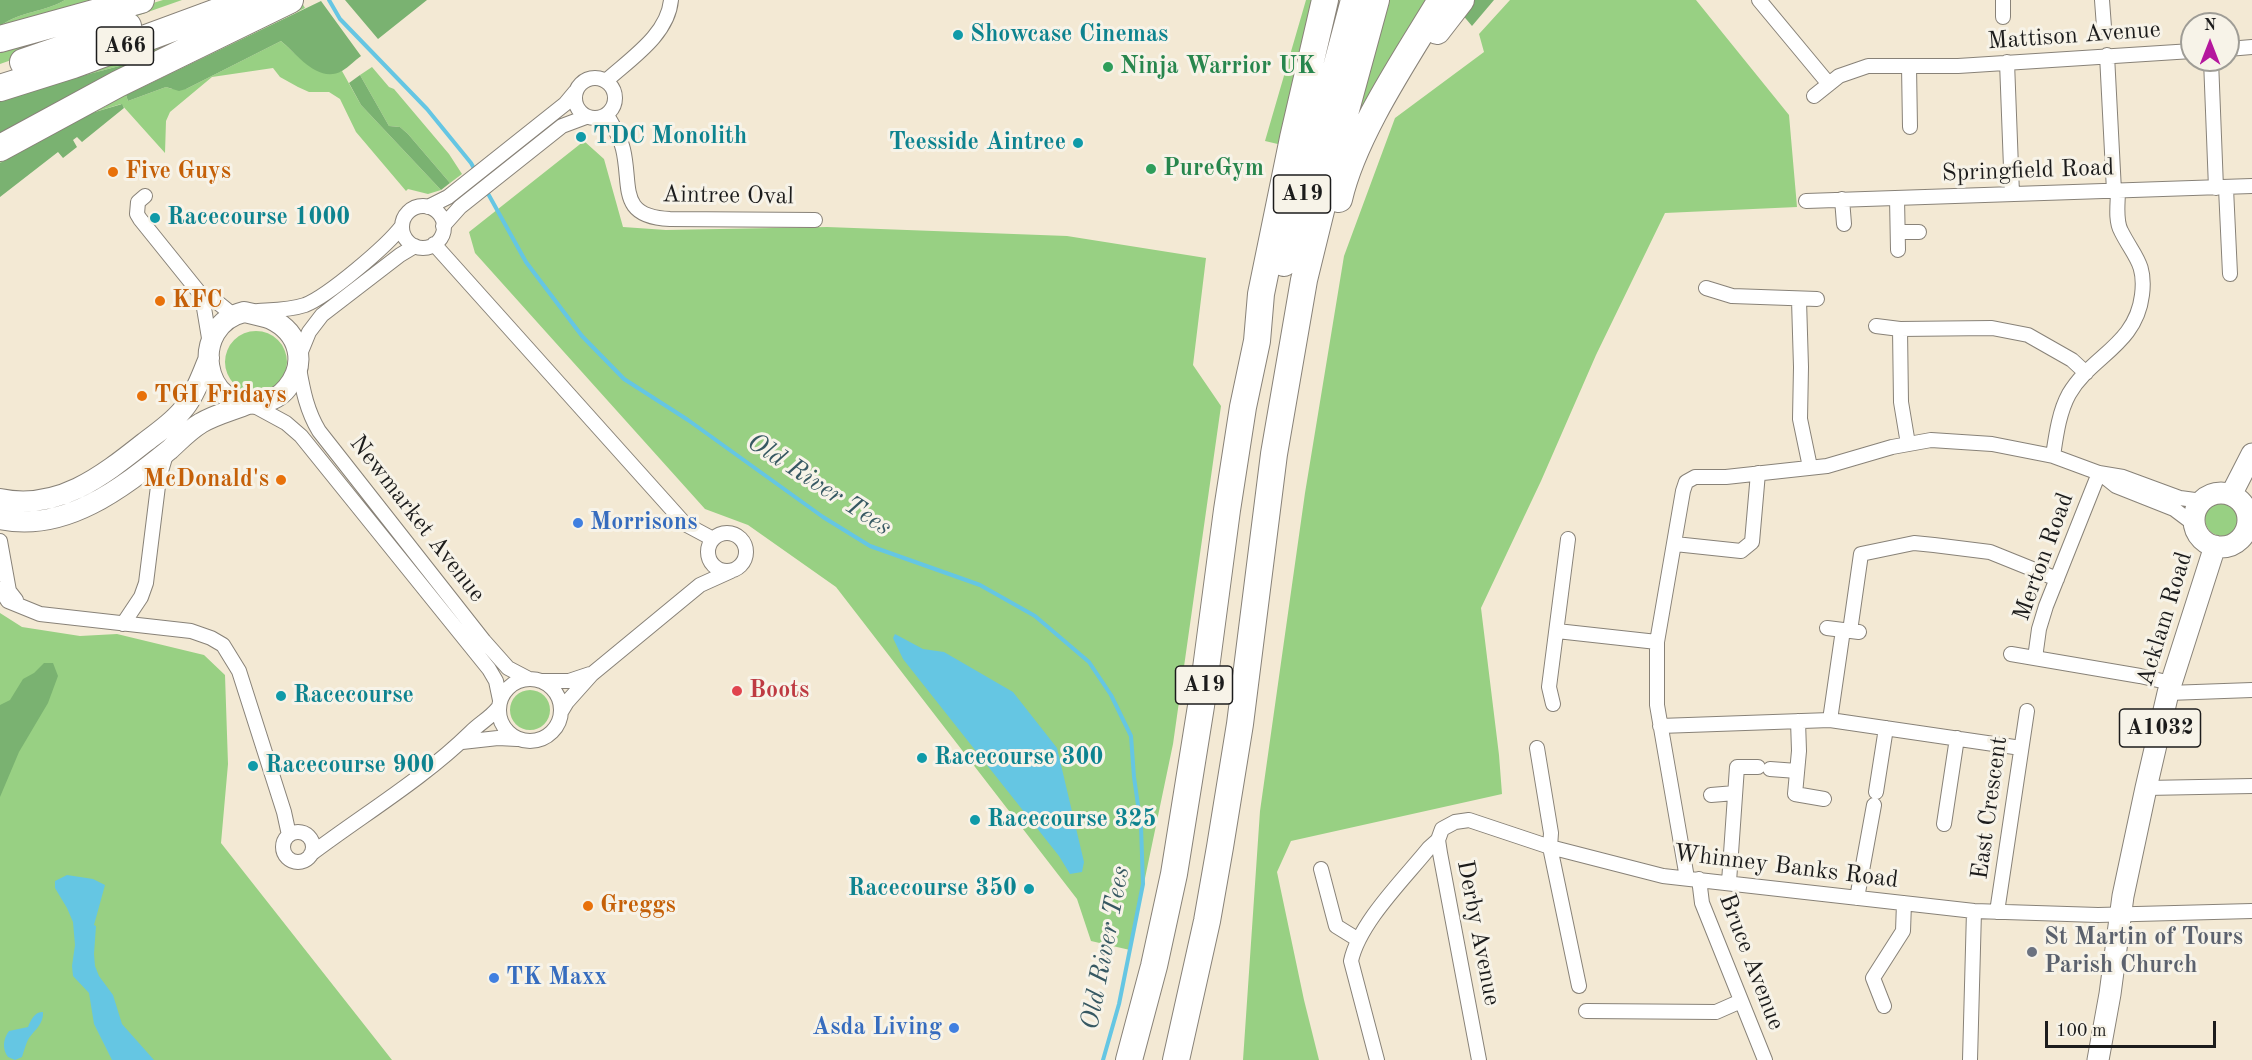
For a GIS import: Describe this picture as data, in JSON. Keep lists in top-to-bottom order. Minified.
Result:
{"streets":{"highway":["A66","A19"],"main road":["Acklam Road","A1032"],"street":["Mattison Avenue","Springfield Road","Aintree Oval","Newmarket Avenue","Merton Road","East Crescent","Whinney Banks Road","Derby Avenue","Bruce Avenue"]},"crossings":[["Acklam Road","Whinney Banks Road"],["East Crescent","Whinney Banks Road"],["Whinney Banks Road","Derby Avenue"],["Whinney Banks Road","Bruce Avenue"]],"water":["Old River Tees"],"places":["Showcase Cinemas","Ninja Warrior UK","TDC Monolith","Teesside Aintree","PureGym","Five Guys","Racecourse 1000","KFC","TGI Fridays","McDonald's","Morrisons","Boots","Racecourse","Racecourse 300","Racecourse 900","Racecourse 325","Racecourse 350","Greggs","St Martin of Tours Parish Church","TK Maxx","Asda Living"],"scale_bar":"100 m","north":"top"}
